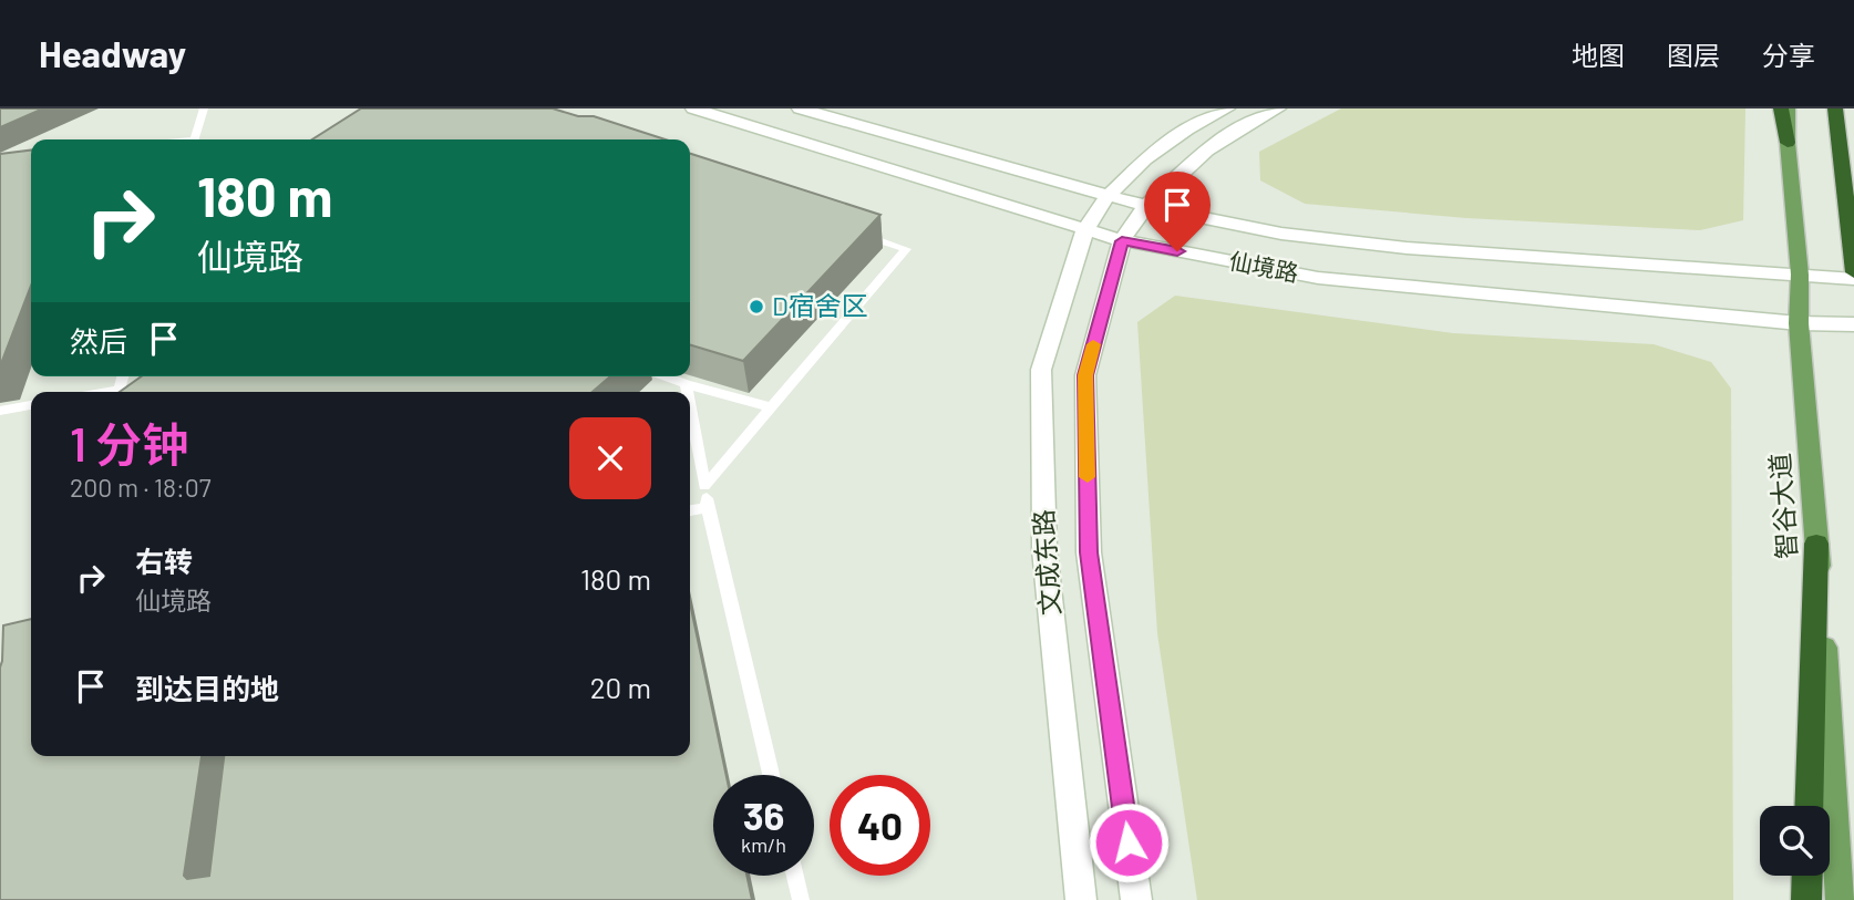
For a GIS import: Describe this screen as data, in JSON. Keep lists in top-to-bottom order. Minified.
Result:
{"streets":{"main road":["仙境路","智谷大道","文成东路"]},"crossings":[["仙境路","智谷大道"],["仙境路","文成东路"]],"places":["D宿舍区"],"page":{"header":"Headway","nav":["地图","图层","分享"],"turn":["180 m","仙境路"],"then":"然后","heading":["1 分钟","200 m · 18:07"],"list":[{"name":"右转","note":"仙境路","value":"180 m"},{"name":"到达目的地","value":"20 m"}],"speed":"36 km/h","limit":"40"}}
